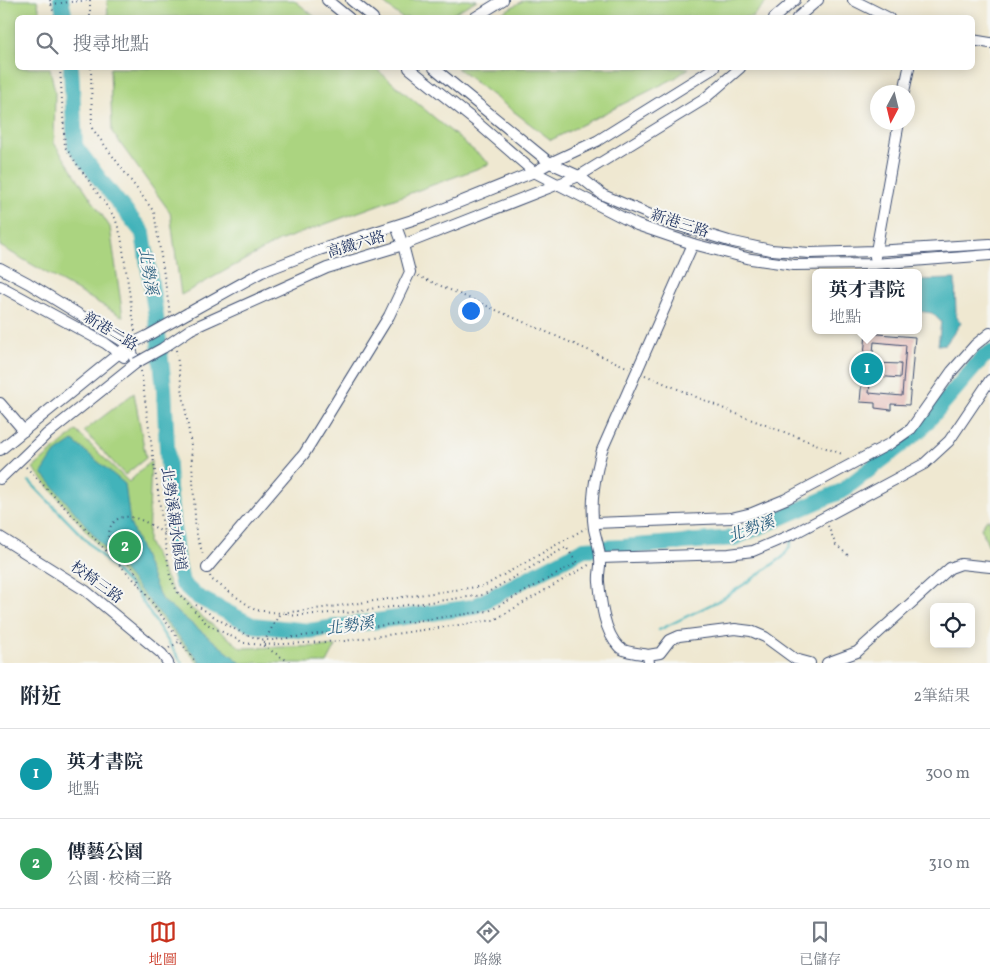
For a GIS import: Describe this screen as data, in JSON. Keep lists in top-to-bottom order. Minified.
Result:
{"streets":{"street":["新港三路","高鐵六路","新港二路","校椅三路"],"path":["北勢溪親水廊道"]},"crossings":[["新港三路","高鐵六路"],["高鐵六路","新港二路"],["高鐵六路","北勢溪親水廊道"],["新港二路","北勢溪親水廊道"]],"water":["北勢溪"],"north":"bottom","page":{"search":"搜尋地點","popup":["英才書院","地點"],"pins":["1","2"],"heading":["附近","2筆結果"],"list":[{"mark":"1","name":"英才書院","note":"地點","value":"300 m"},{"mark":"2","name":"傳藝公園","note":"公園 · 校椅三路","value":"310 m"}],"nav":["地圖","路線","已儲存"]}}
